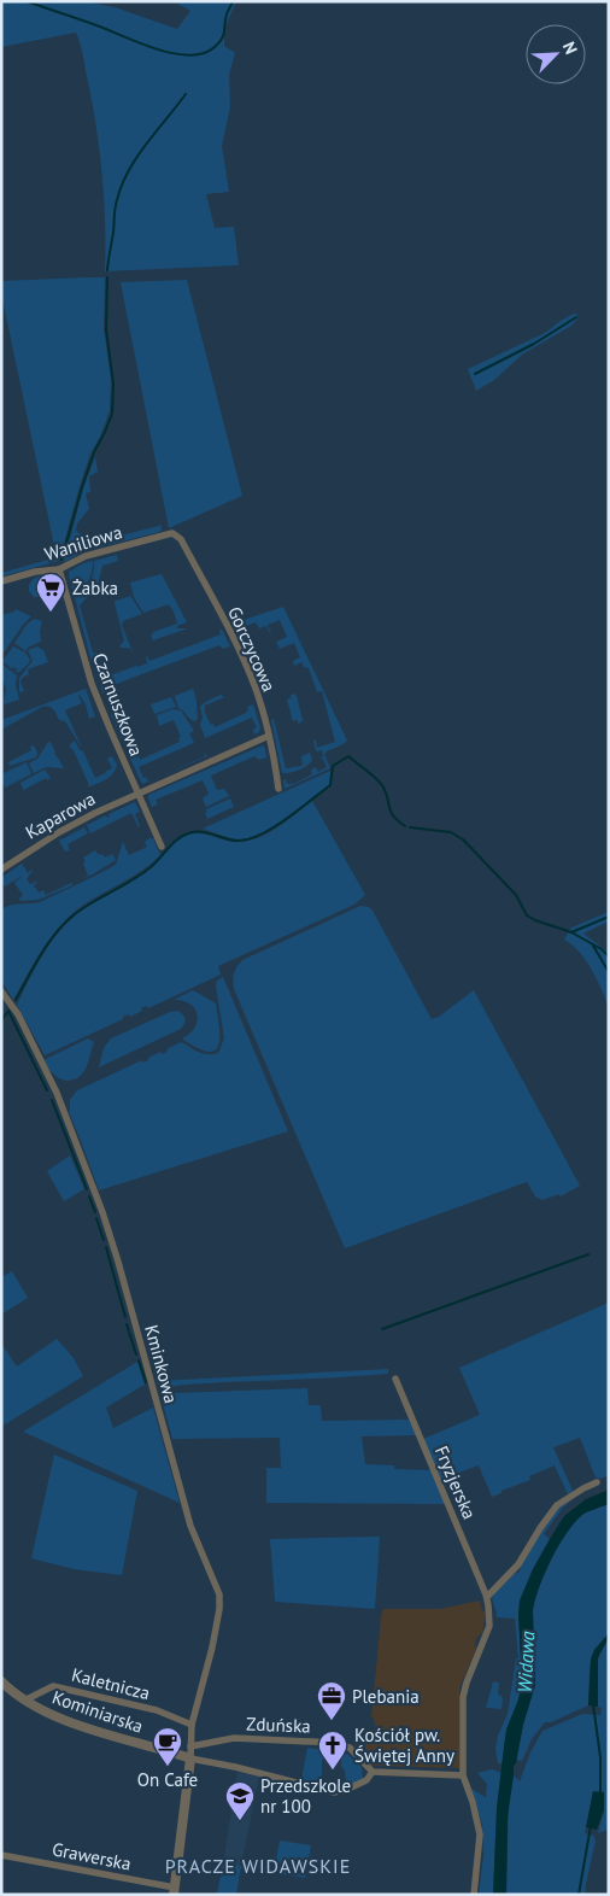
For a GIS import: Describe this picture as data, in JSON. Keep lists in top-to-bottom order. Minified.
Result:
{"streets":{"street":["Waniliowa","Gorczycowa","Czarnuszkowa","Kaparowa","Kminkowa","Fryzjerska","Kaletnicza","Kominiarska","Zduńska","Grawerska"]},"crossings":[["Waniliowa","Gorczycowa"],["Waniliowa","Czarnuszkowa"],["Gorczycowa","Kaparowa"],["Czarnuszkowa","Kaparowa"],["Kminkowa","Kaletnicza"],["Kminkowa","Kominiarska"],["Kminkowa","Zduńska"],["Kaletnicza","Kominiarska"]],"districts":["PRACZE WIDAWSKIE"],"water":["Widawa"],"places":{"supermarket":["Żabka"],"office":["Plebania"],"cafe":["On Cafe"],"church":["Kościół pw. Świętej Anny"],"school or university":["Przedszkole nr 100"]},"north":"top right"}
